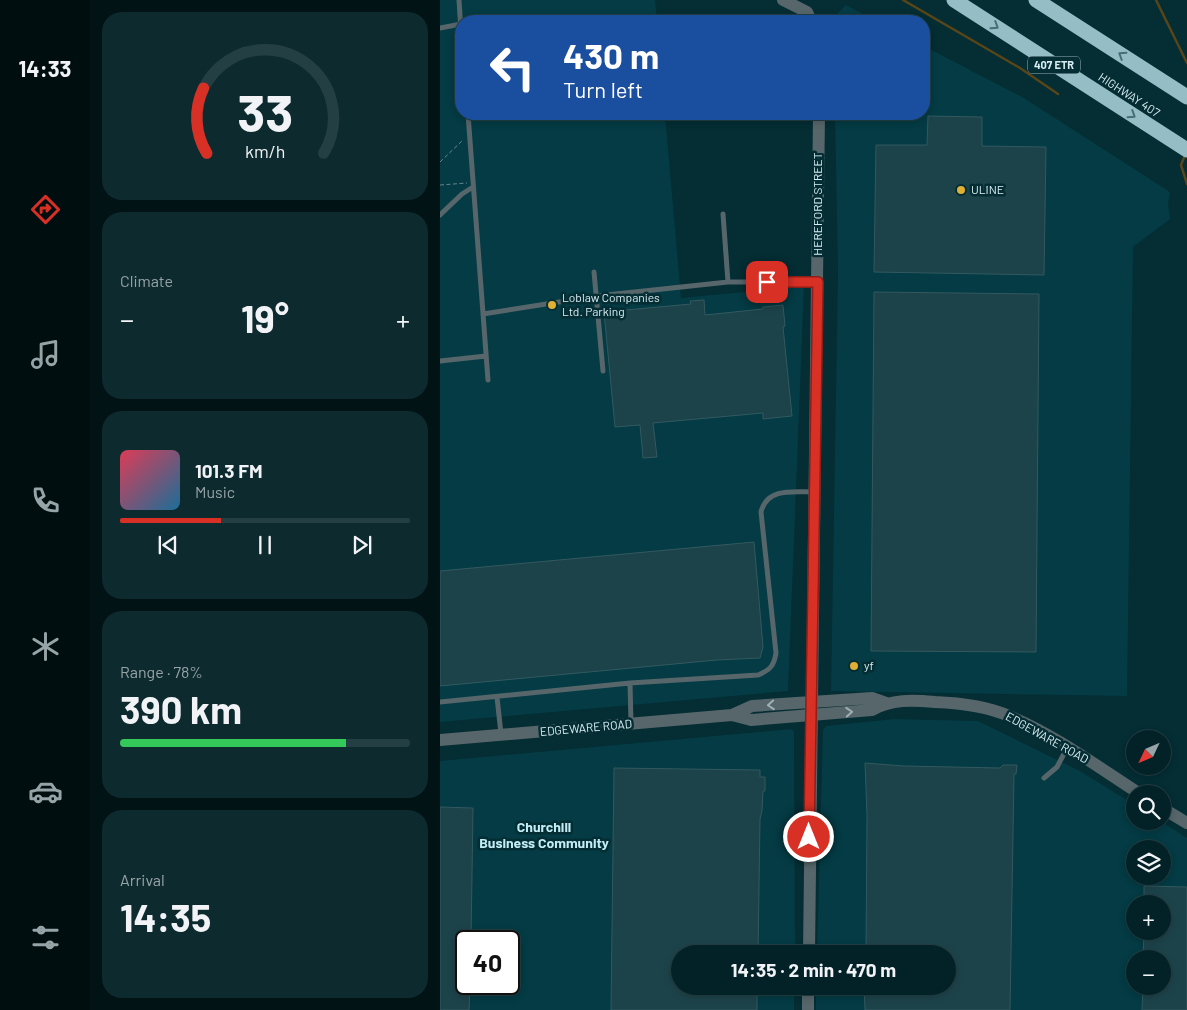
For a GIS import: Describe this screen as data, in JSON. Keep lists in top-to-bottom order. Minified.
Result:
{"streets":{"highway":["407 ETR","HIGHWAY 407"],"street":["HEREFORD STREET","EDGEWARE ROAD"]},"crossings":[["HEREFORD STREET","EDGEWARE ROAD"]],"districts":["Churchill Business Community"],"places":["ULINE","Loblaw Companies Ltd. Parking","yf"],"north":"bottom left","page":{"tabs":"14:33","turn":["430 m","Turn left"],"tile":["Climate",["Range · 78%","390 km"],["Arrival","14:35"]],"heat":["−","19°","+"],"song":["101.3 FM","Music"],"map_buttons":["+","−"],"limit":"40","trip":"14:35 · 2 min · 470 m","gauge":["33","km/h"]}}
